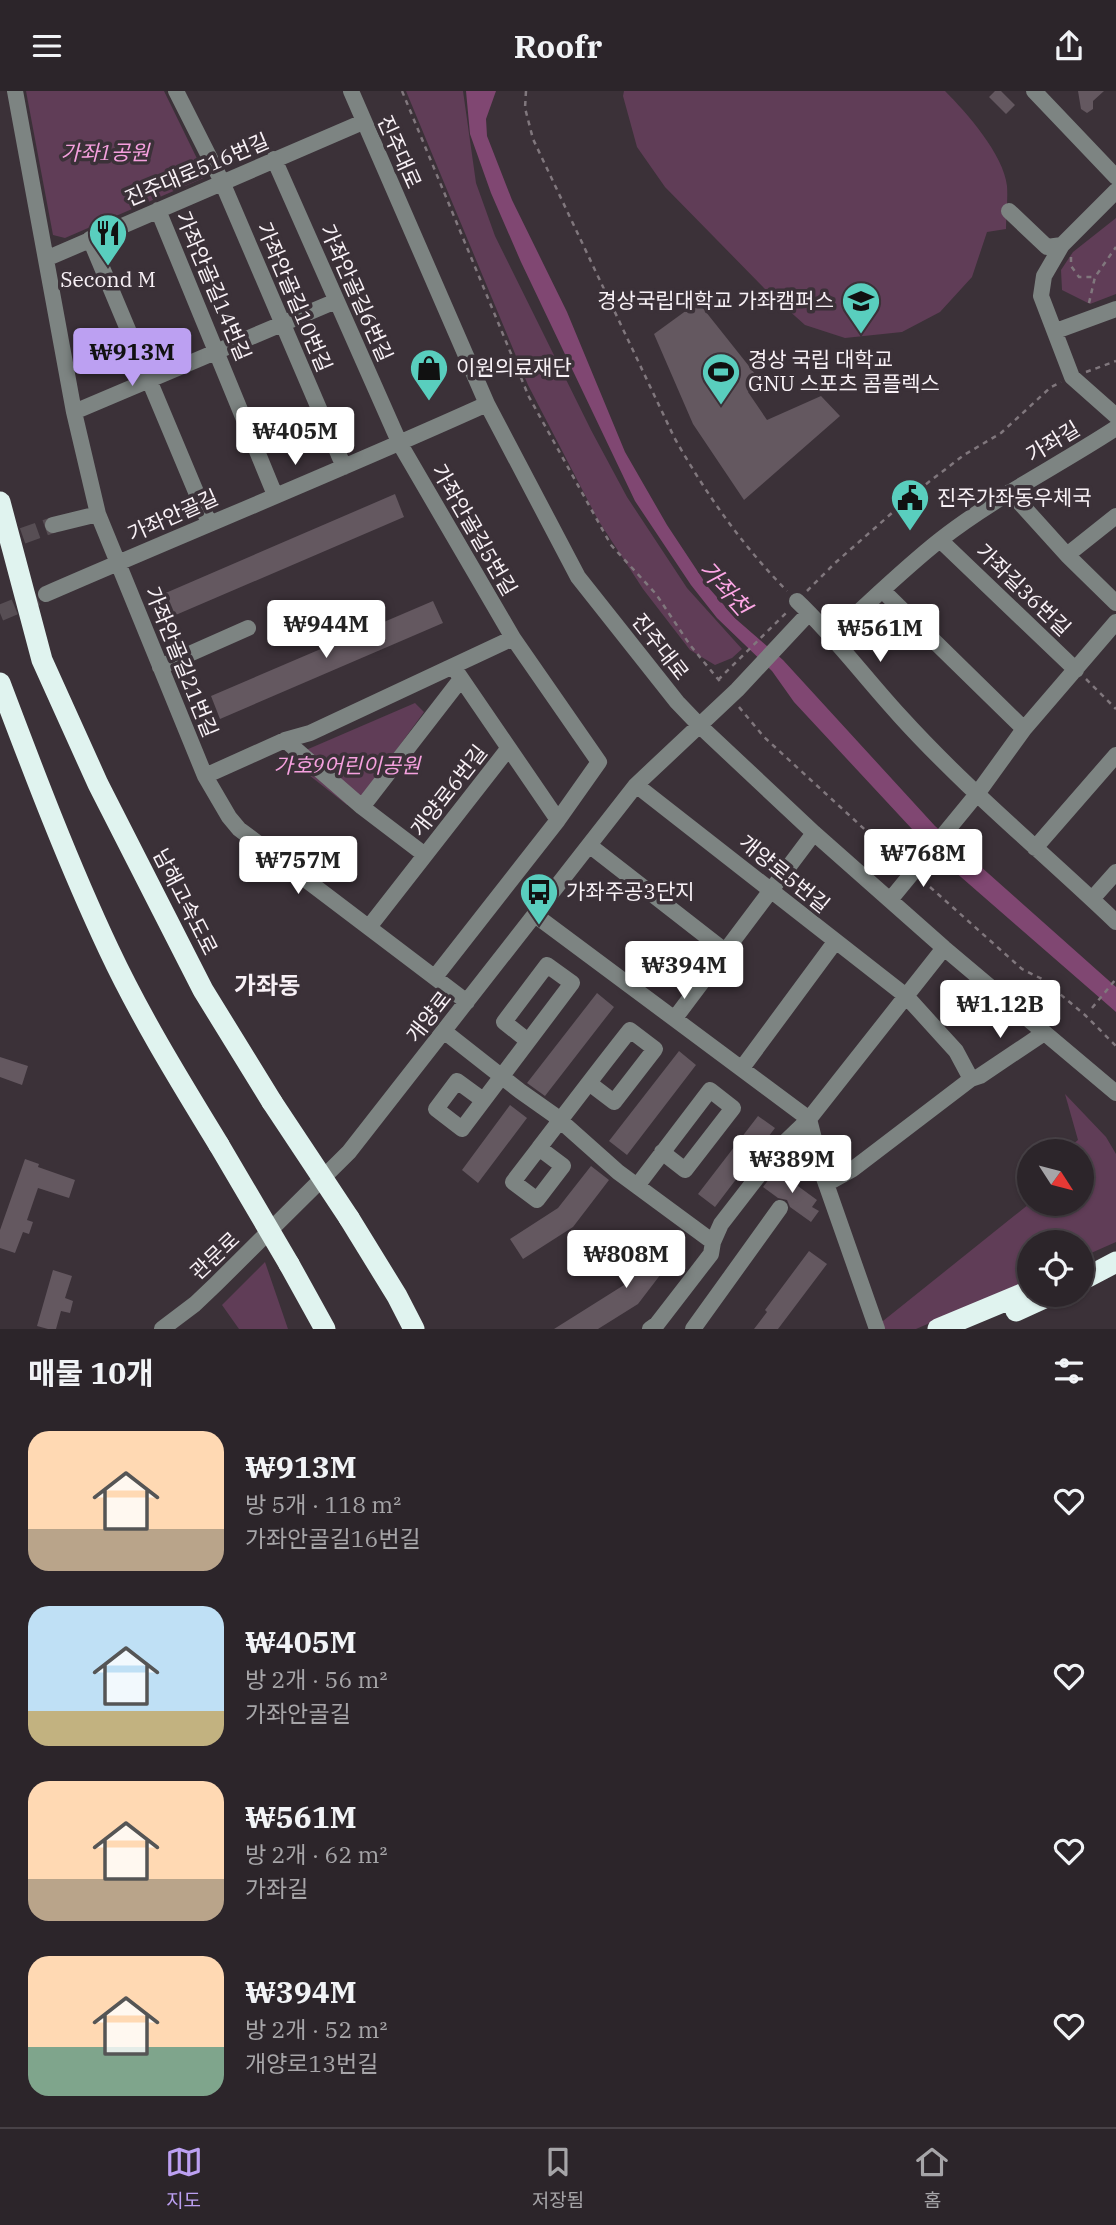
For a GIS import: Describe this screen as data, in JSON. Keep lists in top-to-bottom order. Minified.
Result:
{"streets":{"highway":["남해고속도로"],"street":["진주대로","진주대로516번길","가좌안골길14번길","가좌안골길6번길","가좌안골길10번길","가좌길","가좌안골길","가좌안골길5번길","가좌길36번길","가좌안골길21번길","개양로6번길","개양로5번길","개양로","관문로"]},"crossings":[["진주대로","진주대로516번길"],["진주대로","가좌안골길"],["진주대로","가좌길36번길"],["진주대로","개양로"],["진주대로516번길","가좌안골길14번길"],["진주대로516번길","가좌안골길6번길"],["진주대로516번길","가좌안골길10번길"],["진주대로516번길","가좌안골길"],["가좌안골길14번길","가좌안골길"],["가좌안골길6번길","가좌안골길"],["가좌안골길6번길","가좌안골길5번길"],["가좌안골길10번길","가좌안골길"],["가좌길","가좌길36번길"],["가좌안골길","가좌안골길5번길"],["가좌안골길","가좌안골길21번길"],["가좌안골길5번길","개양로6번길"],["개양로5번길","개양로"],["개양로","관문로"]],"districts":["가좌동"],"water":["가좌천"],"parks":["가좌1공원","가호9어린이공원"],"places":{"restaurant":["Second M"],"school or university":["경상국립대학교 가좌캠퍼스"],"shop":["이원의료재단"],"sports":["경상 국립 대학교 GNU 스포츠 콤플렉스"],"public building":["진주가좌동우체국"],"bus stop":["가좌주공3단지"]},"north":"bottom right","page":{"header":"Roofr","price":["₩913M","₩405M","₩944M","₩561M","₩768M","₩757M","₩394M","₩1.12B","₩389M","₩808M"],"heading":"매물 10개","list":[{"name":"₩913M","note":"방 5개 · 118 m² · 가좌안골길16번길"},{"name":"₩405M","note":"방 2개 · 56 m² · 가좌안골길"},{"name":"₩561M","note":"방 2개 · 62 m² · 가좌길"},{"name":"₩394M","note":"방 2개 · 52 m² · 개양로13번길"}],"tabs":["지도","저장됨","홈"]}}
